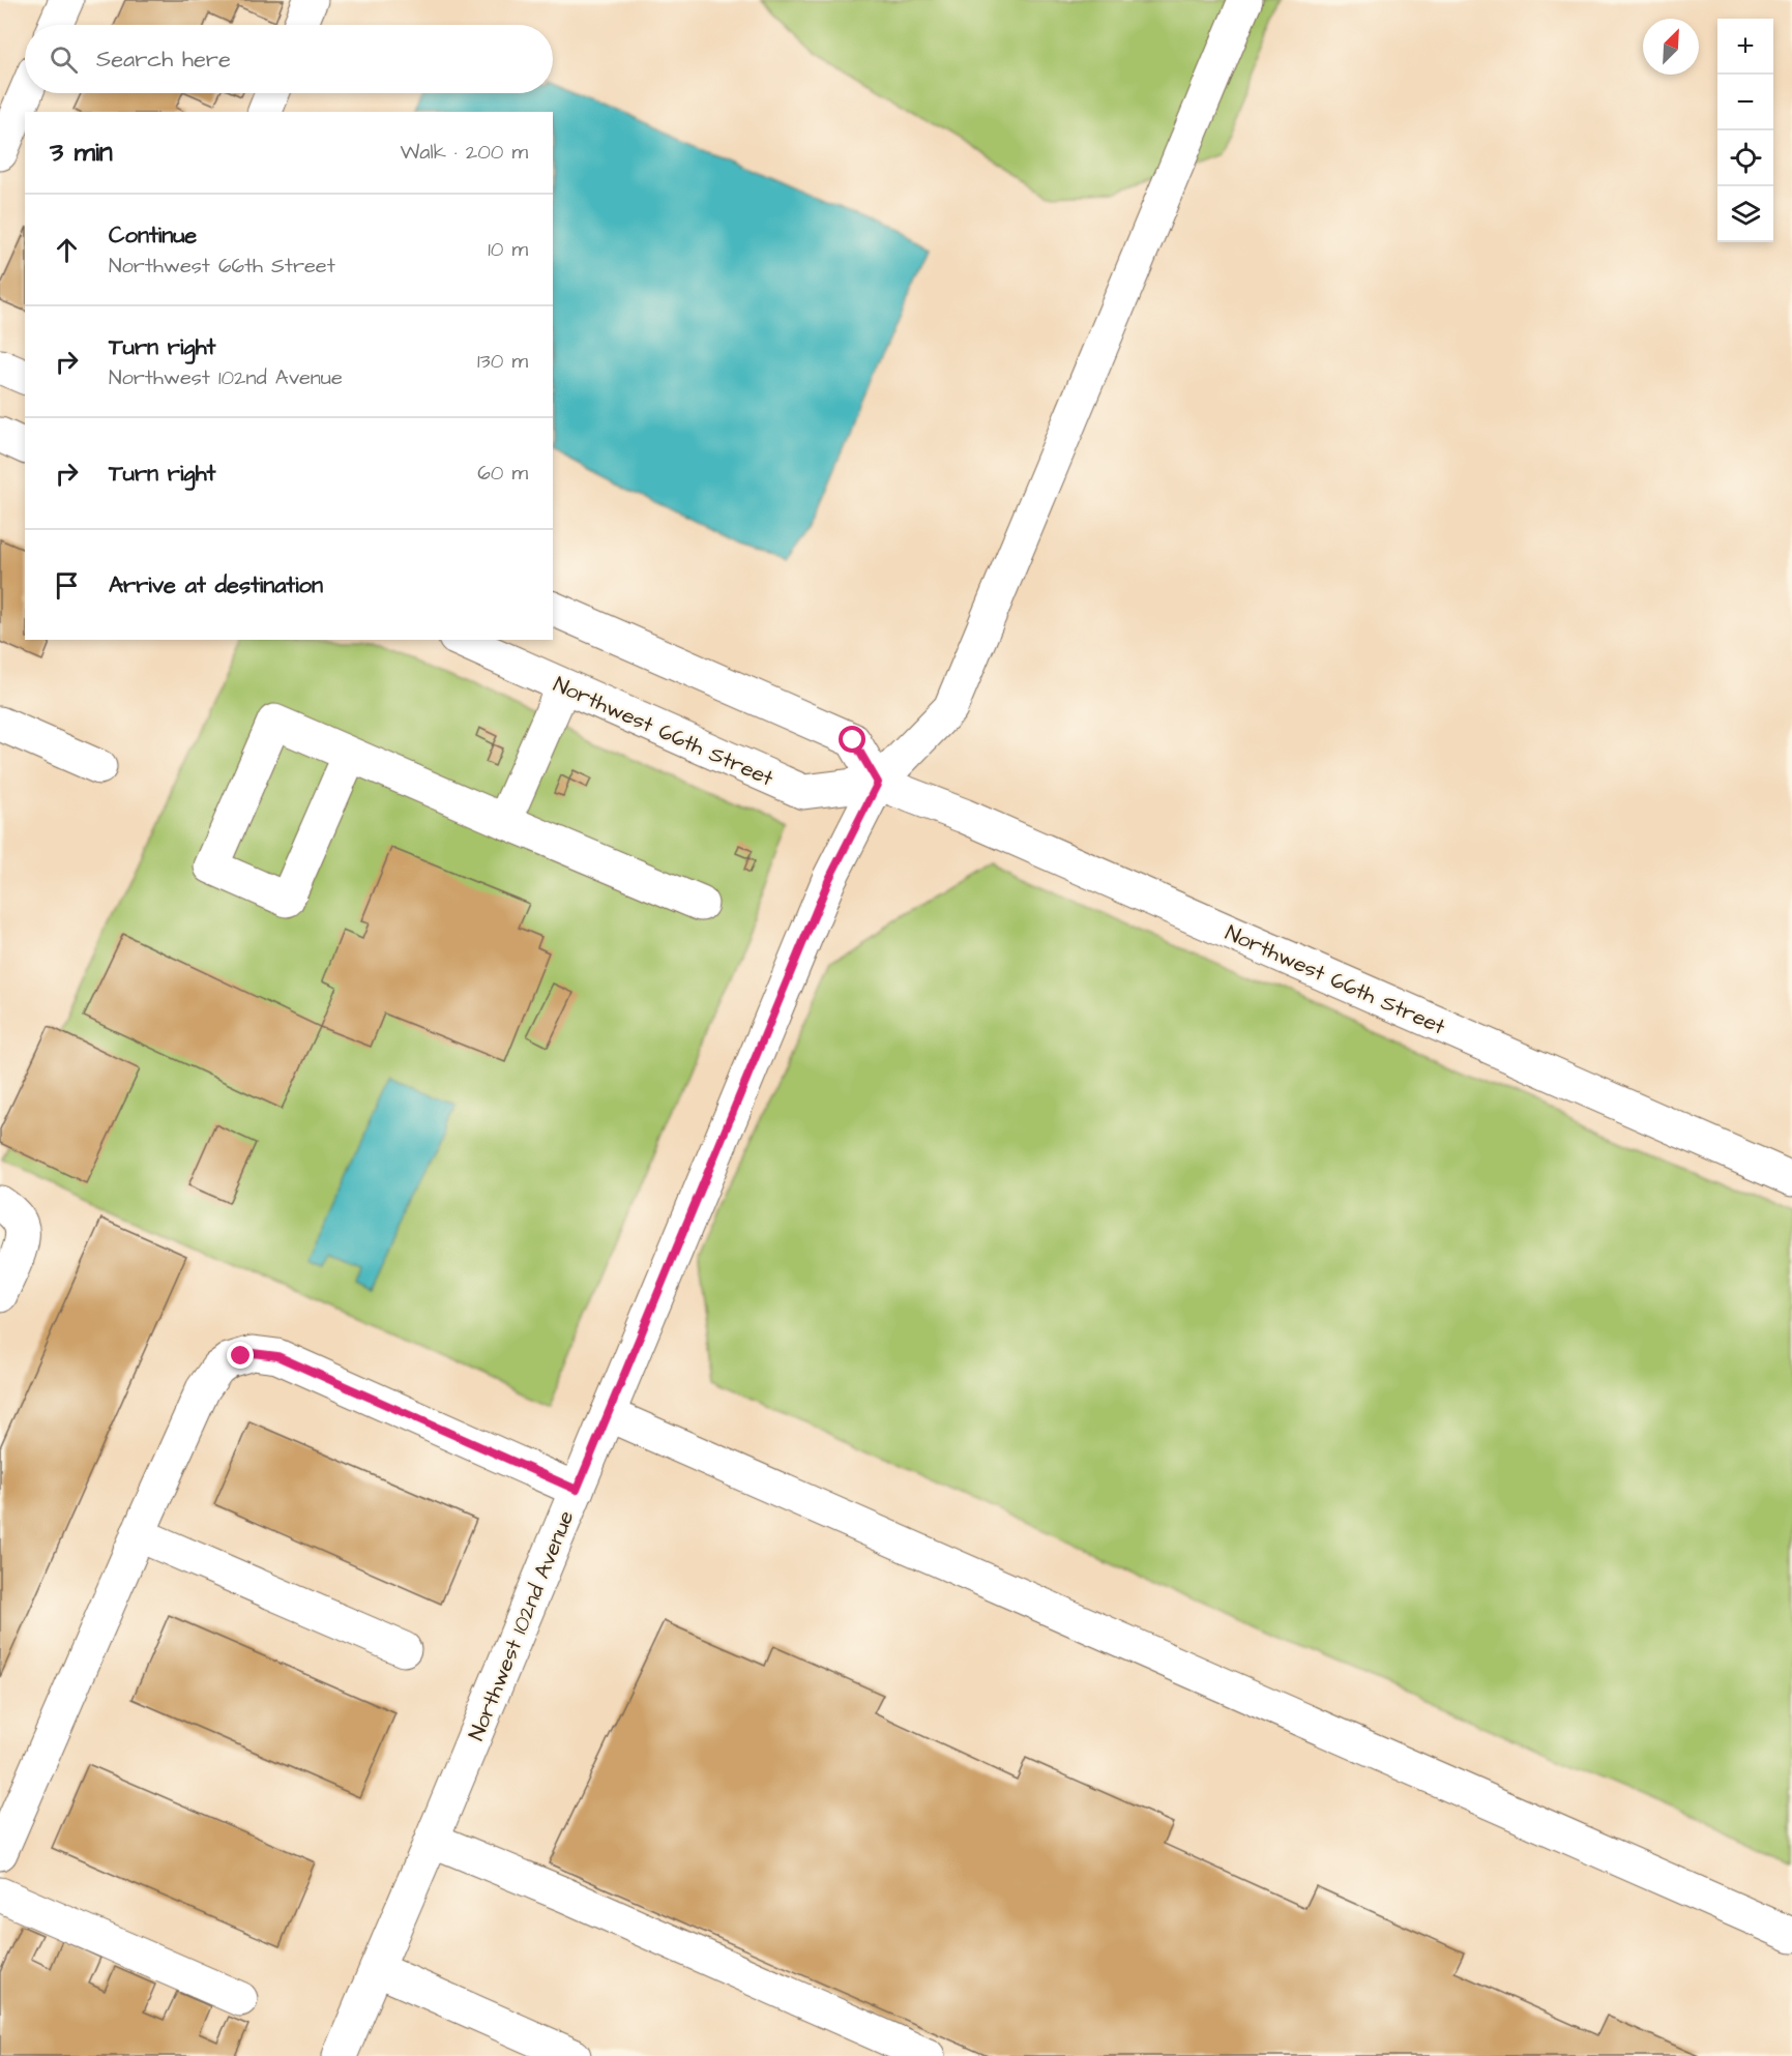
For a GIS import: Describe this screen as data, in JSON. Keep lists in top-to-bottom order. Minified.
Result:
{"streets":{"street":["Northwest 66th Street","Northwest 102nd Avenue"]},"crossings":[["Northwest 66th Street","Northwest 102nd Avenue"]],"north":"top right","page":{"map_buttons":["+","−"],"search":"Search here","heading":["3 min","Walk · 200 m"],"list":[["Continue","Northwest 66th Street","10 m"],["Turn right","Northwest 102nd Avenue","130 m"],["Turn right","60 m"],"Arrive at destination"]}}
